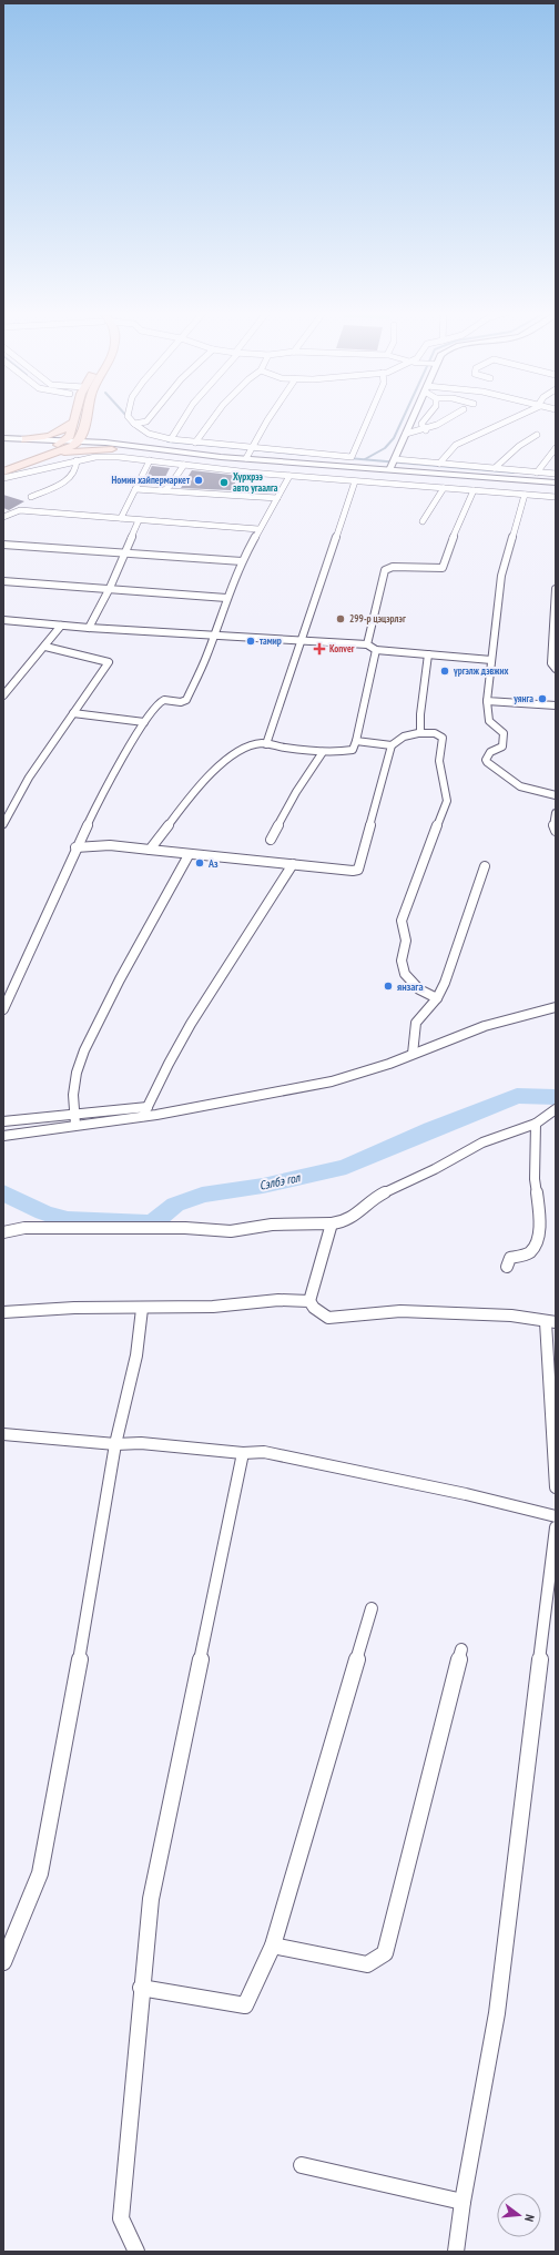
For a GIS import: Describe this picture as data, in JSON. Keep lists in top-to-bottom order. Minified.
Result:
{"water":["Сэлбэ гол"],"places":{"other":["Номин хайпермаркет","Хүрхрээ авто угаалга","299-р цэцэрлэг","тамир","үргэлж дэвжих","уянга","Аз","янзага"],"health":["Konver"]},"north":"right"}
